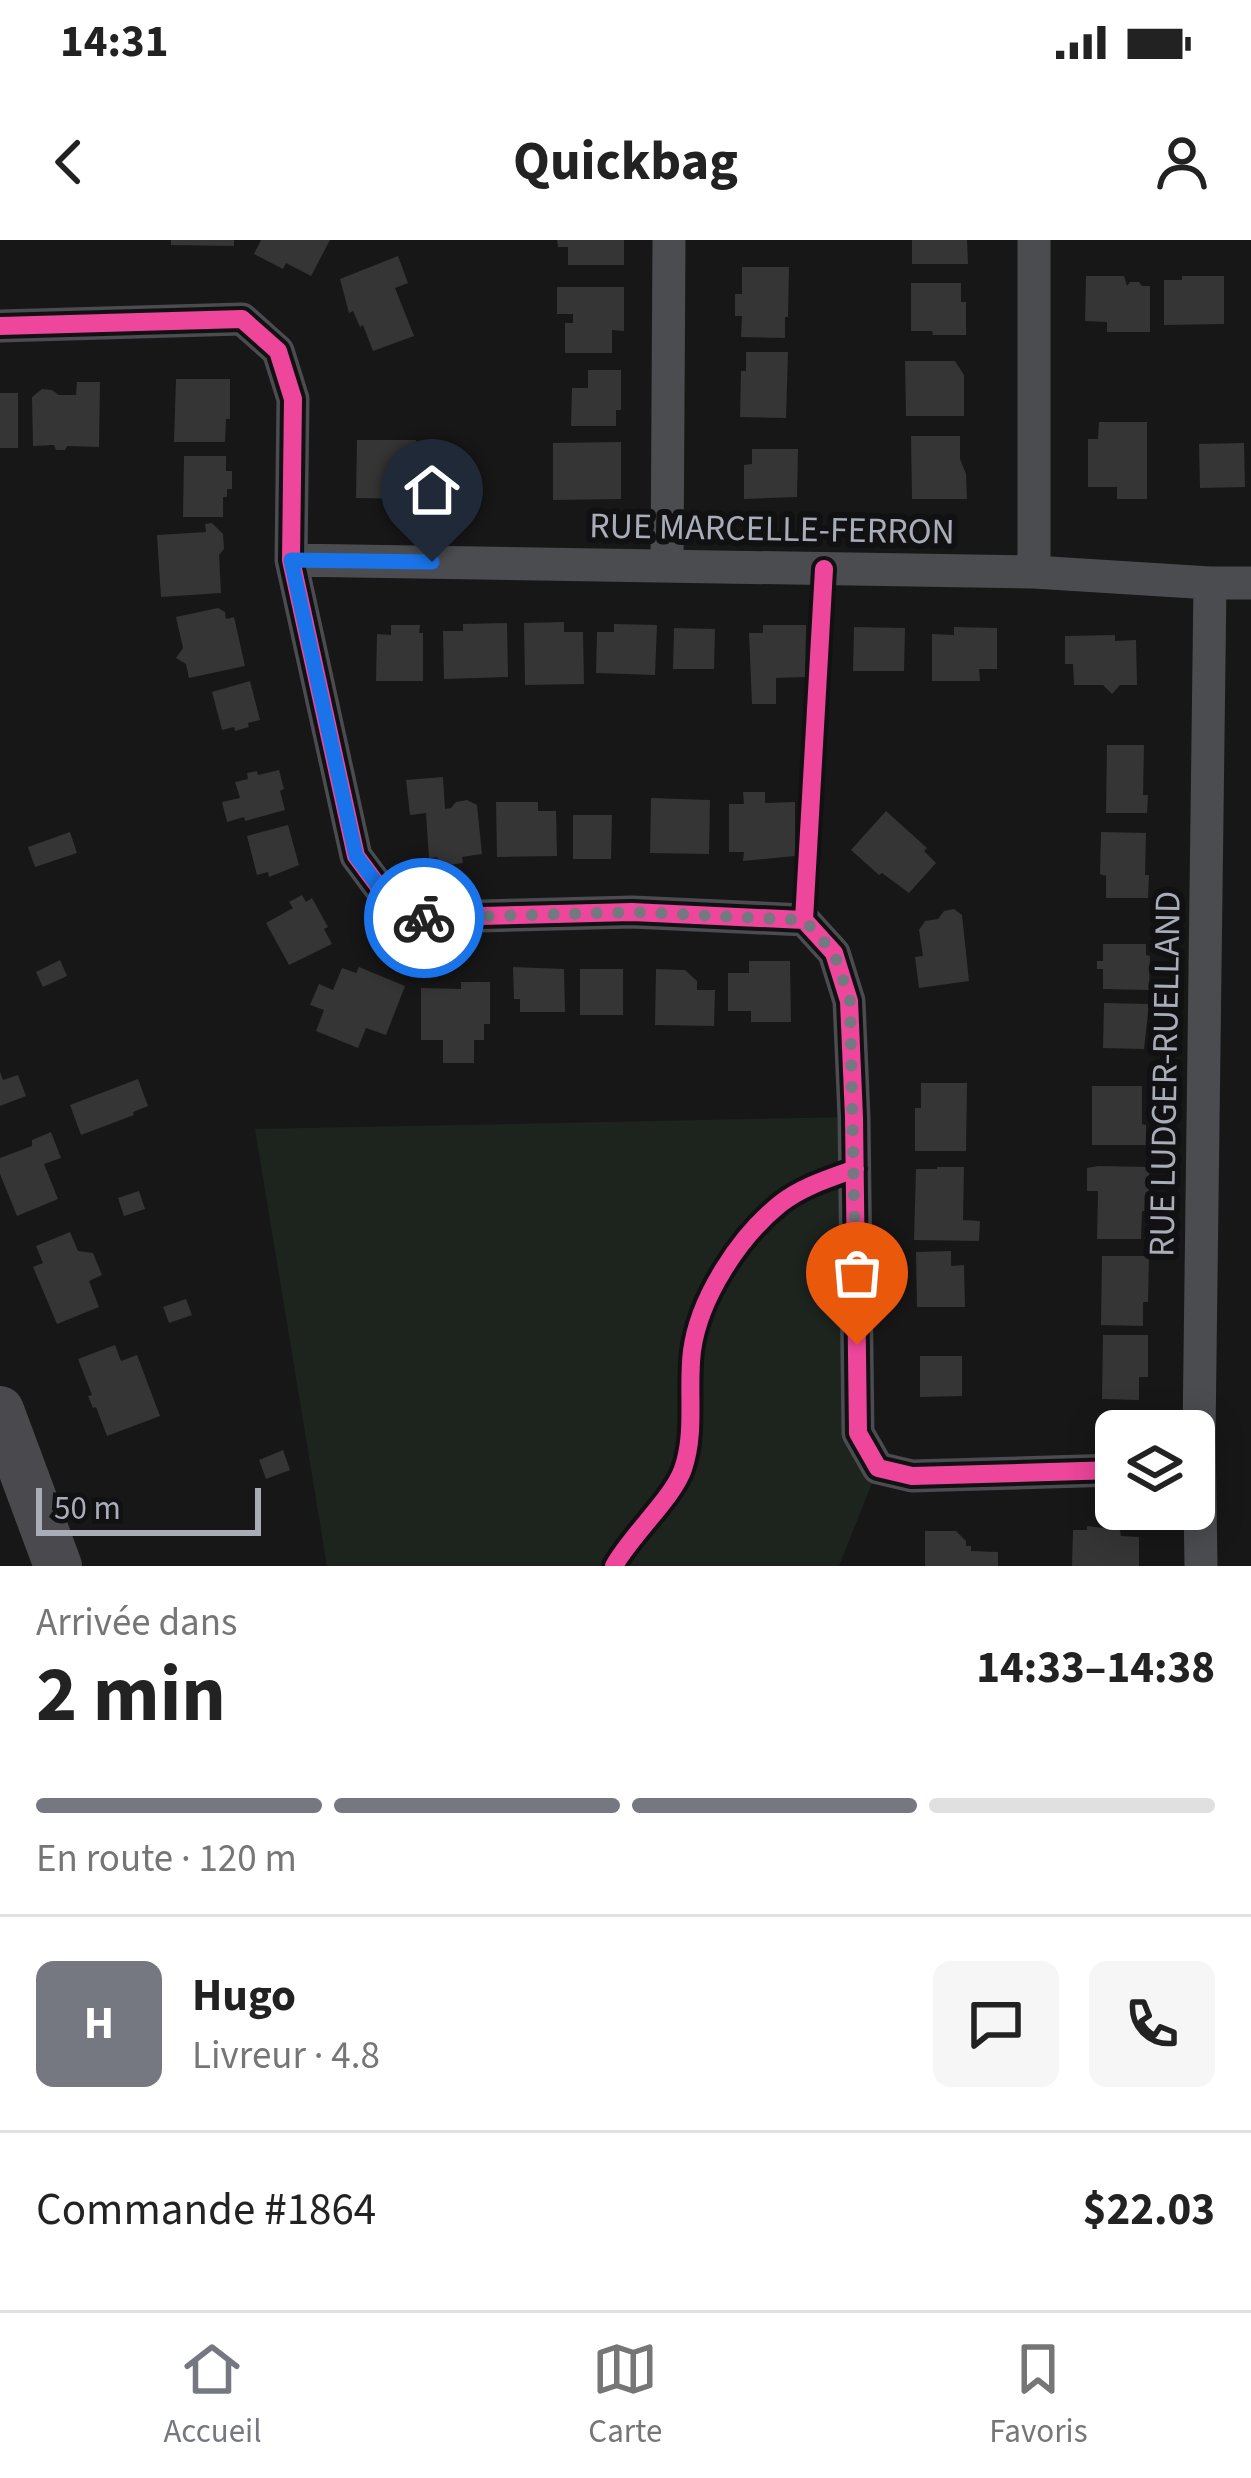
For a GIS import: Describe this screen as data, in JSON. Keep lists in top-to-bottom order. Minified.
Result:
{"streets":{"street":["RUE MARCELLE-FERRON","RUE LUDGER-RUELLAND"]},"crossings":[["RUE MARCELLE-FERRON","RUE LUDGER-RUELLAND"]],"scale_bar":"50 m","page":{"status":"14:31","header":"Quickbag","scale":"50 m","heading":["2 min","Arrivée dans","14:33–14:38"],"panel":["Hugo","Livreur · 4.8","Commande #1864","$22.03"],"bar":"En route · 120 m","round":"H","tabs":["Accueil","Carte","Favoris"]}}
